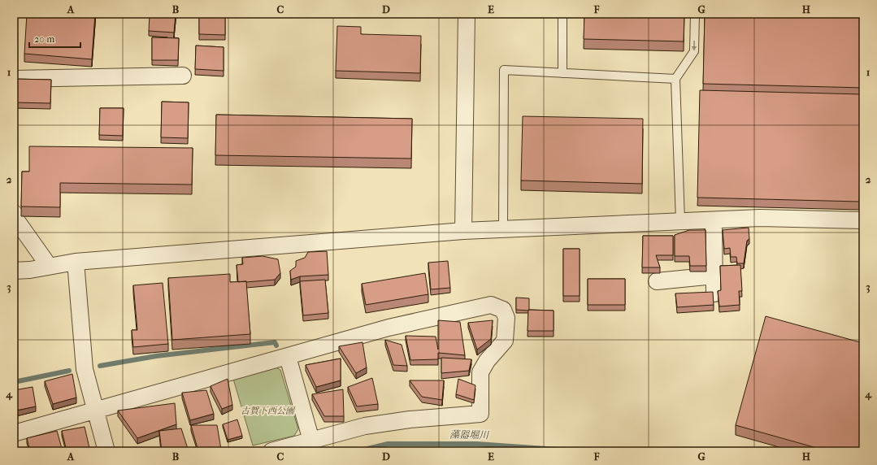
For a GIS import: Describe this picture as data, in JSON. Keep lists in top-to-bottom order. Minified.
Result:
{"water":["藻器堀川"],"parks":["古賀下西公園"],"scale_bar":"20 m","grid":{"columns":["A","B","C","D","E","F","G","H"],"rows":["1","2","3","4"]}}
